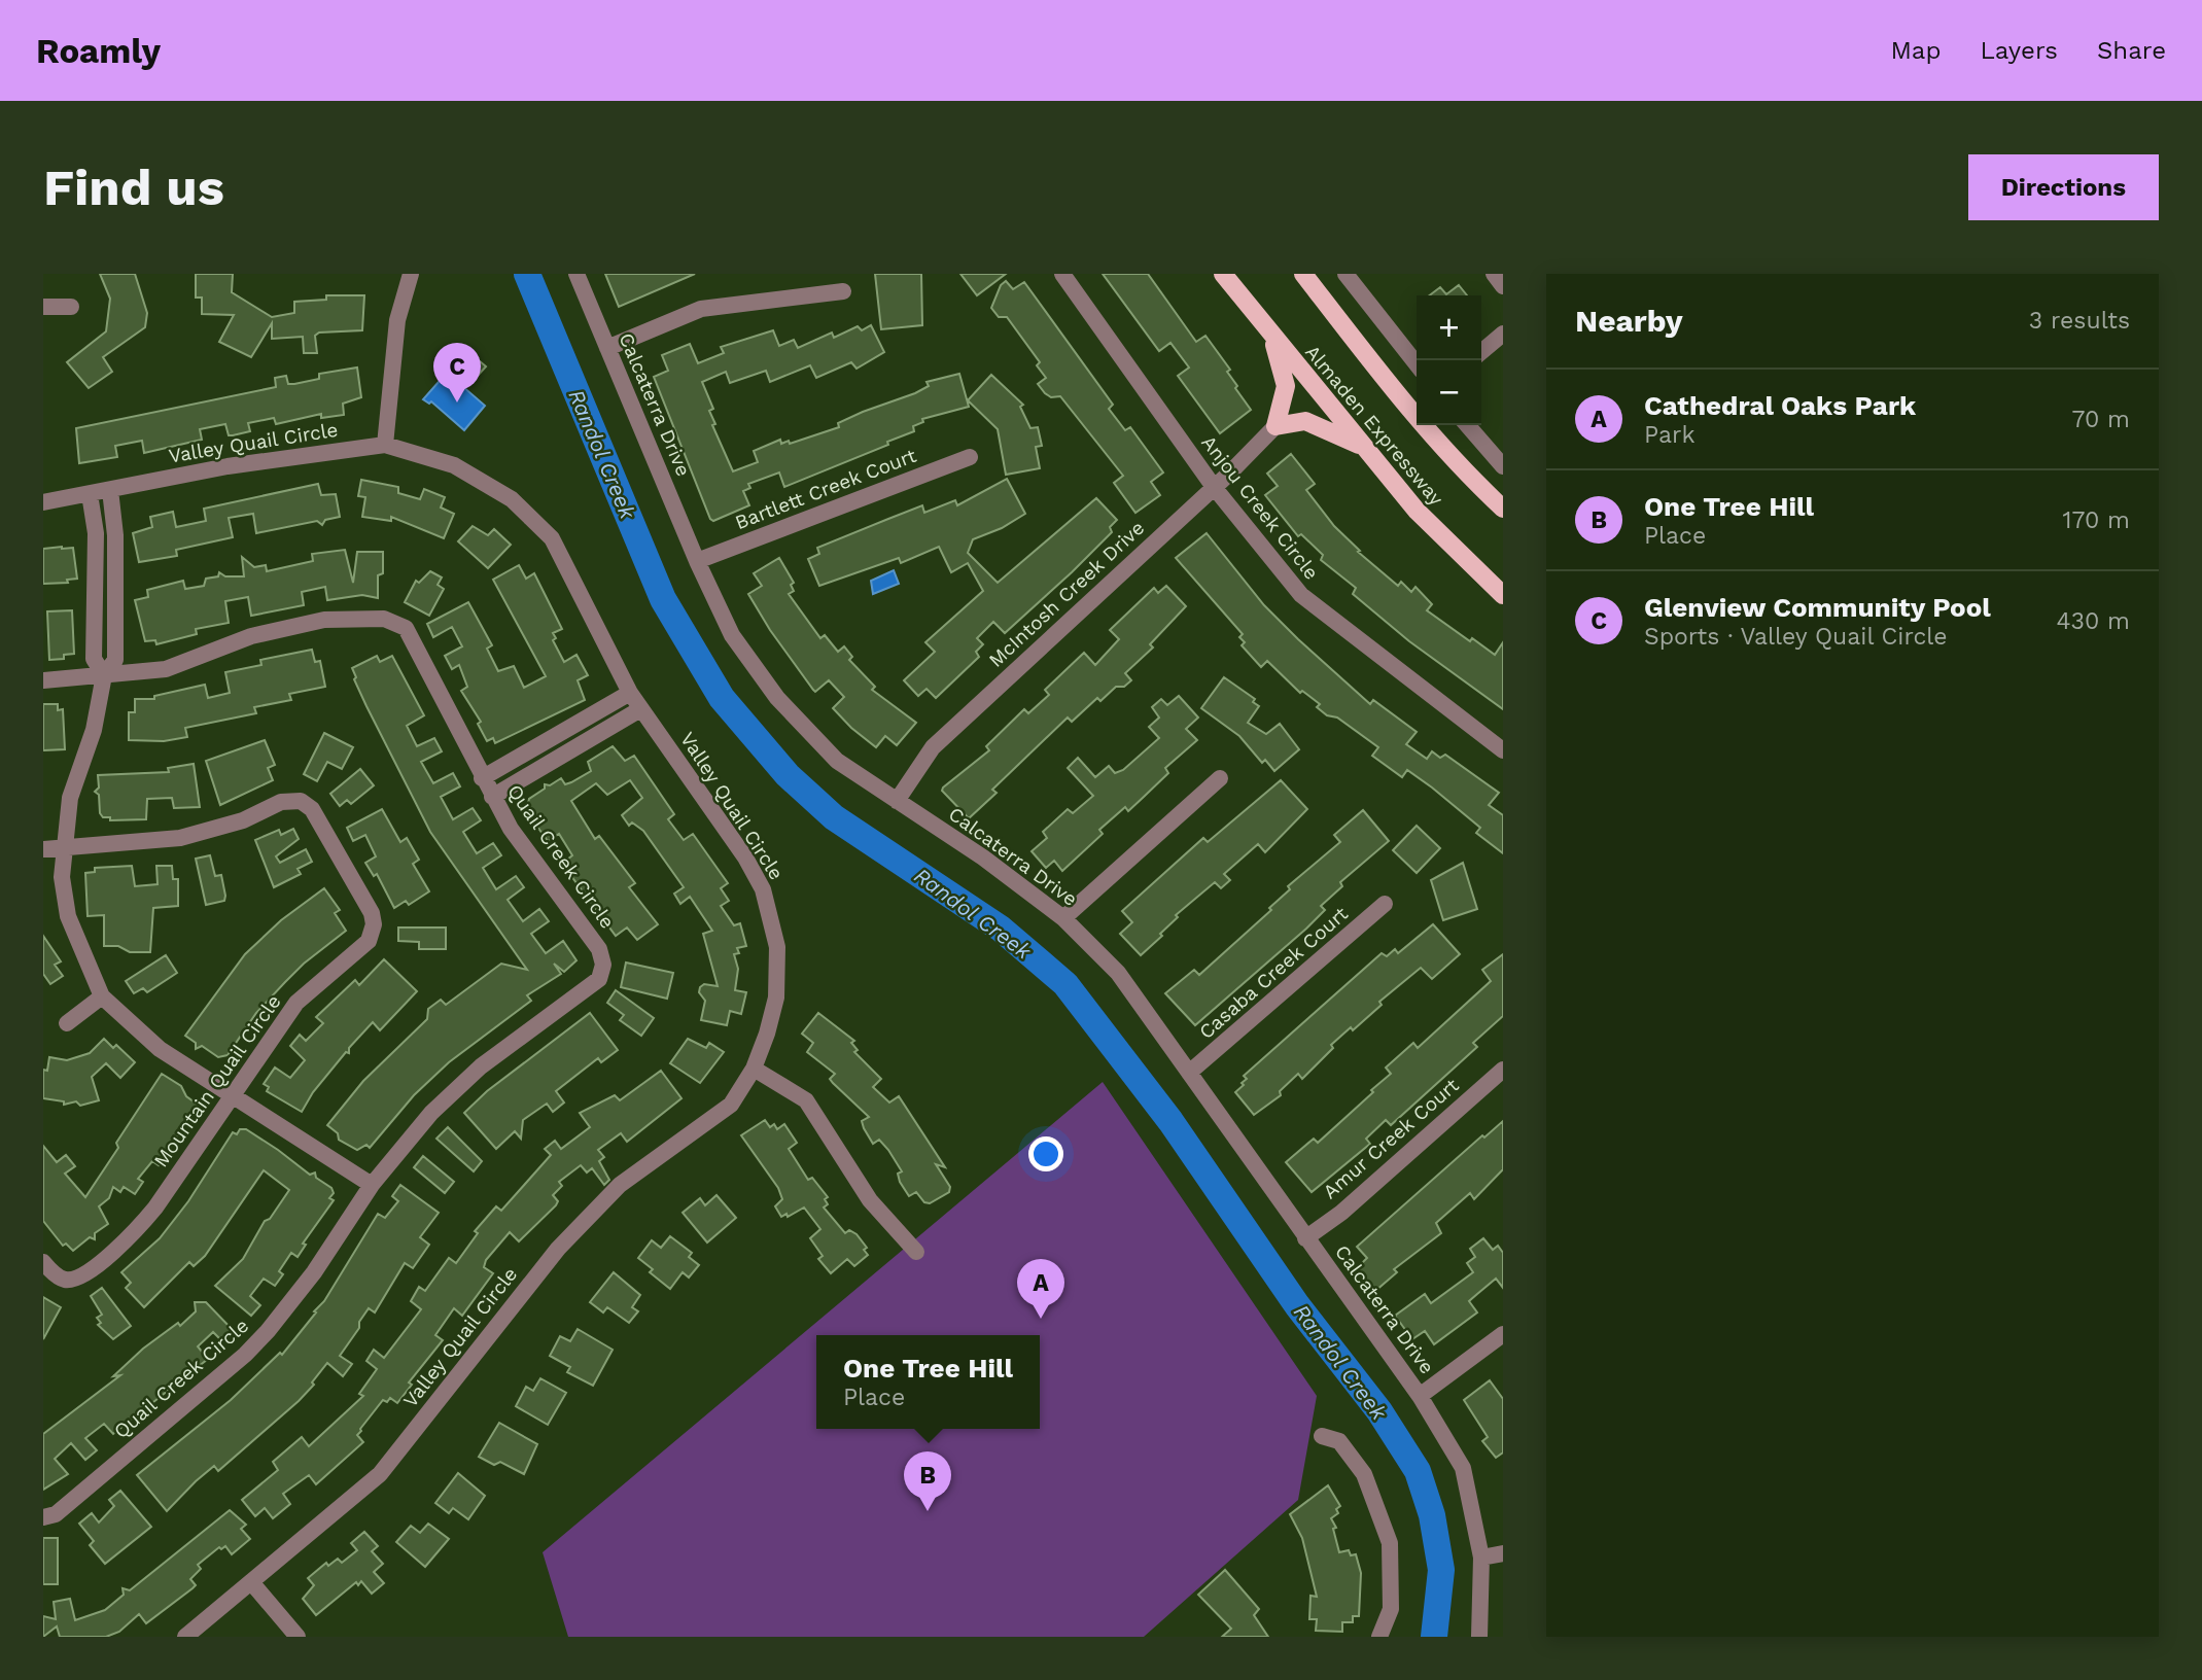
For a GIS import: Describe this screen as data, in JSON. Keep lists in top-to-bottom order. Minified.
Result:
{"streets":{"main road":["Almaden Expressway"],"street":["Calcaterra Drive","Valley Quail Circle","Bartlett Creek Court","Anjou Creek Circle","McIntosh Creek Drive","Quail Creek Circle","Casaba Creek Court","Mountain Quail Circle","Amur Creek Court"]},"crossings":[["Calcaterra Drive","Bartlett Creek Court"],["Calcaterra Drive","McIntosh Creek Drive"],["Calcaterra Drive","Casaba Creek Court"],["Calcaterra Drive","Amur Creek Court"],["Anjou Creek Circle","McIntosh Creek Drive"]],"water":["Randol Creek"],"page":{"header":"Roamly","nav":["Map","Layers","Share"],"buttons":"Directions","title":"Find us","heading":["Nearby","3 results"],"map_buttons":["+","−"],"pins":["C","A","B"],"list":[{"mark":"A","name":"Cathedral Oaks Park","note":"Park","value":"70 m"},{"mark":"B","name":"One Tree Hill","note":"Place","value":"170 m"},{"mark":"C","name":"Glenview Community Pool","note":"Sports · Valley Quail Circle","value":"430 m"}],"popup":["One Tree Hill","Place"]}}
